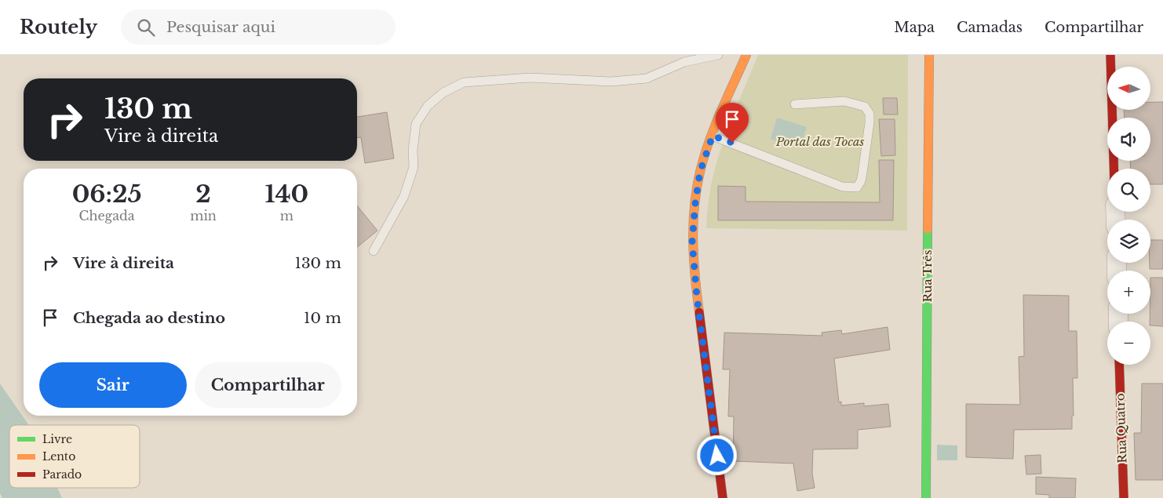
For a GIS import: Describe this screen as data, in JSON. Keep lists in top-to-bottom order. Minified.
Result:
{"streets":{"street":["Rua Três","Rua Quatro"]},"parks":["Portal das Tocas"],"legend":["Livre","Lento","Parado"],"north":"left","page":{"header":"Routely","search":"Pesquisar aqui","nav":["Mapa","Camadas","Compartilhar"],"map_buttons":["+","−"],"turn":["130 m","Vire à direita"],"eta":["06:25","Chegada","2","min","140","m"],"list":[{"name":"Vire à direita","value":"130 m"},{"name":"Chegada ao destino","value":"10 m"}],"buttons":["Sair","Compartilhar"]}}
